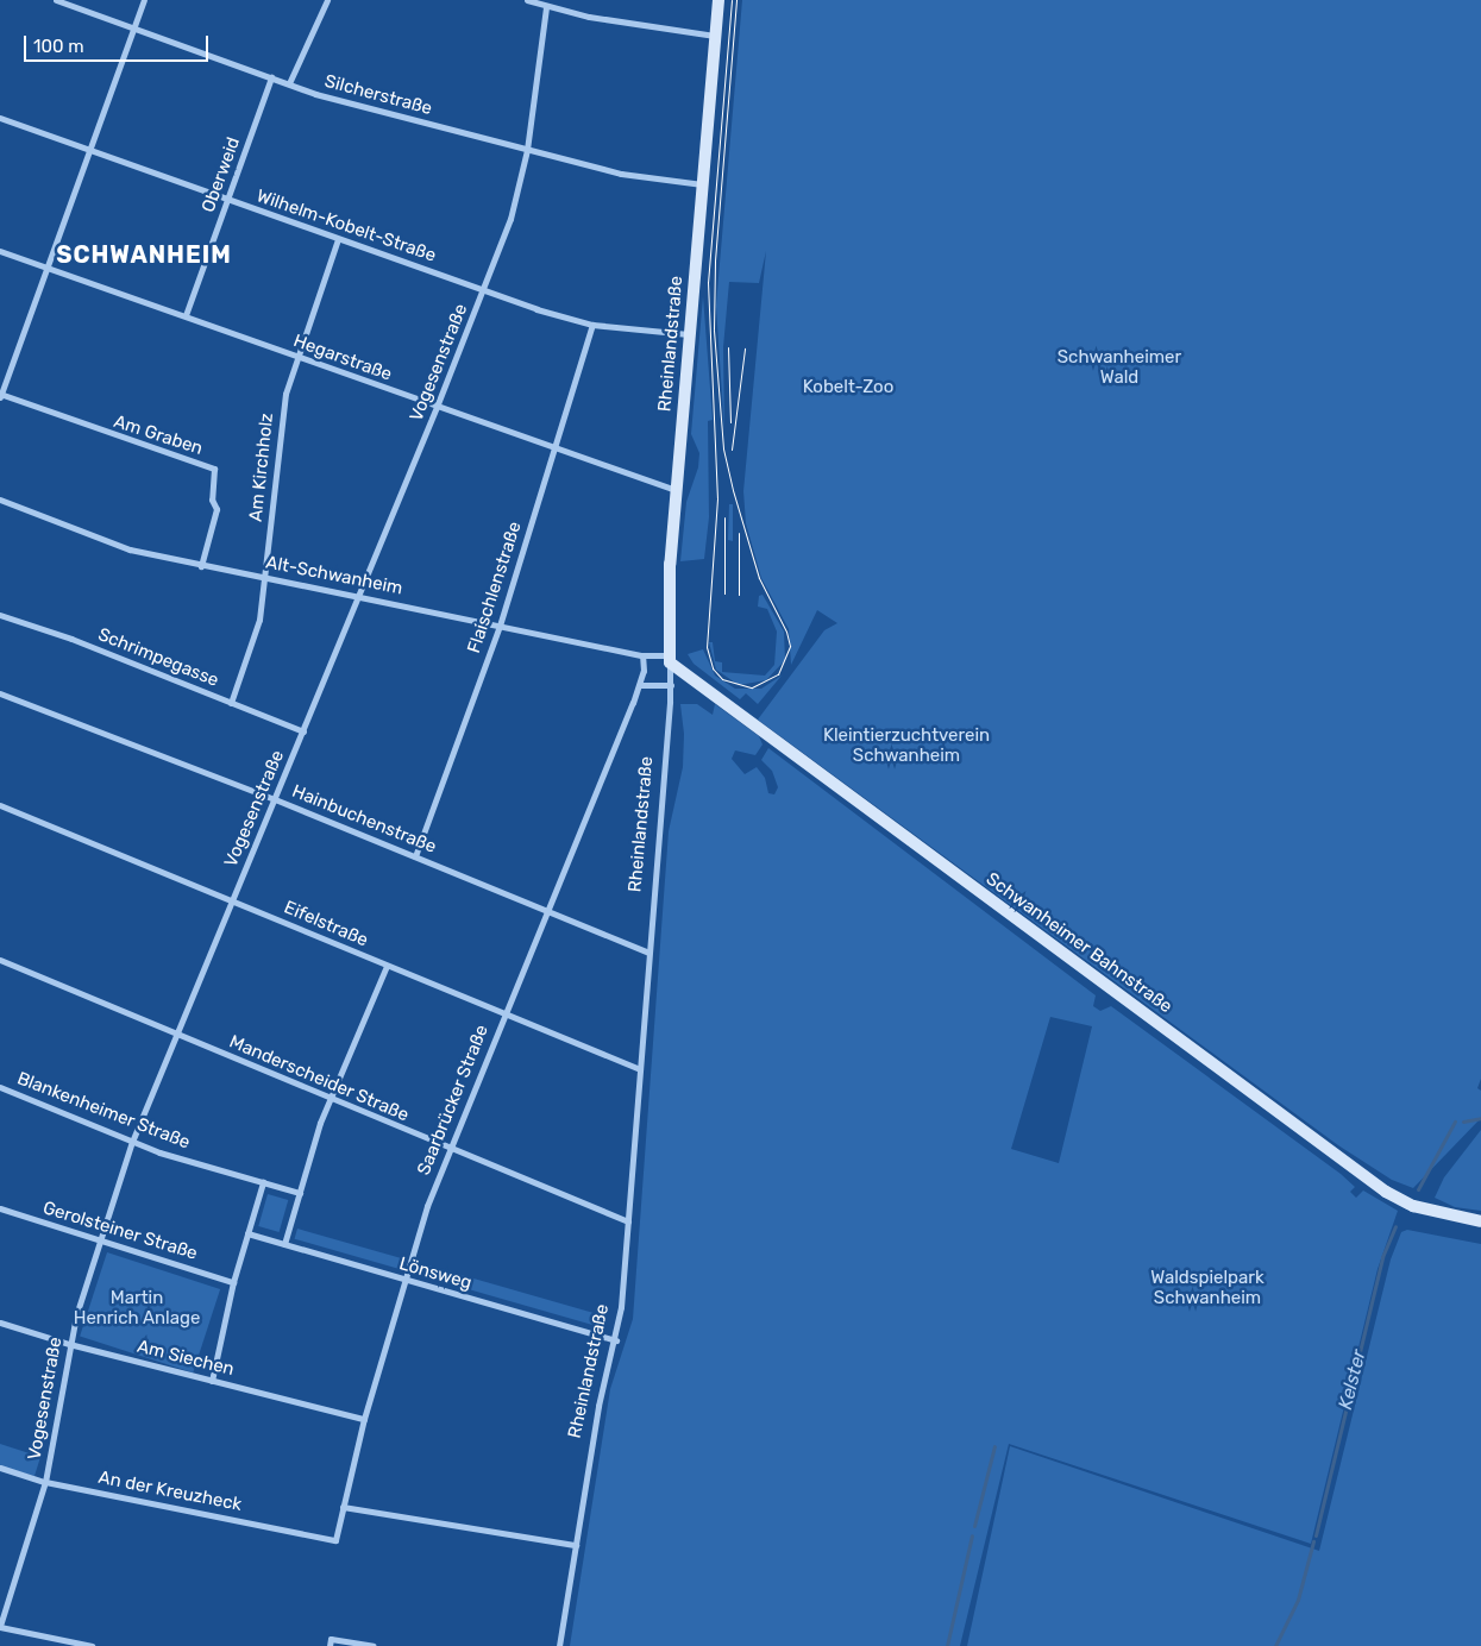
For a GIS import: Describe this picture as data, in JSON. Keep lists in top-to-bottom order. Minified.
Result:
{"streets":{"street":["Silcherstraße","Oberweid","Wilhelm-Kobelt-Straße","Rheinlandstraße","Hegarstraße","Vogesenstraße","Am Graben","Am Kirchholz","Alt-Schwanheim","Flaischlenstraße","Schrimpegasse","Hainbuchenstraße","Eifelstraße","Schwanheimer Bahnstraße","Manderscheider Straße","Saarbrücker Straße","Blankenheimer Straße","Gerolsteiner Straße","Lönsweg","Am Siechen","An der Kreuzheck"]},"crossings":[["Silcherstraße","Oberweid"],["Silcherstraße","Rheinlandstraße"],["Silcherstraße","Vogesenstraße"],["Oberweid","Wilhelm-Kobelt-Straße"],["Oberweid","Hegarstraße"],["Wilhelm-Kobelt-Straße","Rheinlandstraße"],["Wilhelm-Kobelt-Straße","Vogesenstraße"],["Wilhelm-Kobelt-Straße","Am Kirchholz"],["Wilhelm-Kobelt-Straße","Flaischlenstraße"],["Rheinlandstraße","Hegarstraße"],["Rheinlandstraße","Alt-Schwanheim"],["Rheinlandstraße","Hainbuchenstraße"],["Rheinlandstraße","Eifelstraße"],["Rheinlandstraße","Schwanheimer Bahnstraße"],["Rheinlandstraße","Manderscheider Straße"],["Rheinlandstraße","Lönsweg"],["Hegarstraße","Vogesenstraße"],["Hegarstraße","Am Kirchholz"],["Hegarstraße","Flaischlenstraße"],["Vogesenstraße","Alt-Schwanheim"],["Vogesenstraße","Schrimpegasse"],["Vogesenstraße","Hainbuchenstraße"],["Vogesenstraße","Eifelstraße"],["Vogesenstraße","Manderscheider Straße"],["Vogesenstraße","Blankenheimer Straße"],["Vogesenstraße","Gerolsteiner Straße"],["Vogesenstraße","Am Siechen"],["Vogesenstraße","An der Kreuzheck"],["Am Graben","Alt-Schwanheim"],["Am Kirchholz","Alt-Schwanheim"],["Am Kirchholz","Schrimpegasse"],["Alt-Schwanheim","Flaischlenstraße"],["Alt-Schwanheim","Schwanheimer Bahnstraße"],["Alt-Schwanheim","Saarbrücker Straße"],["Flaischlenstraße","Hainbuchenstraße"],["Hainbuchenstraße","Saarbrücker Straße"],["Eifelstraße","Saarbrücker Straße"],["Manderscheider Straße","Saarbrücker Straße"],["Saarbrücker Straße","Lönsweg"],["Saarbrücker Straße","Am Siechen"],["Saarbrücker Straße","An der Kreuzheck"]],"districts":["SCHWANHEIM"],"water":["Kelster"],"parks":["Schwanheimer Wald","Kobelt-Zoo","Kleintierzuchtverein Schwanheim","Waldspielpark Schwanheim","Martin Henrich Anlage"],"scale_bar":"100 m"}
